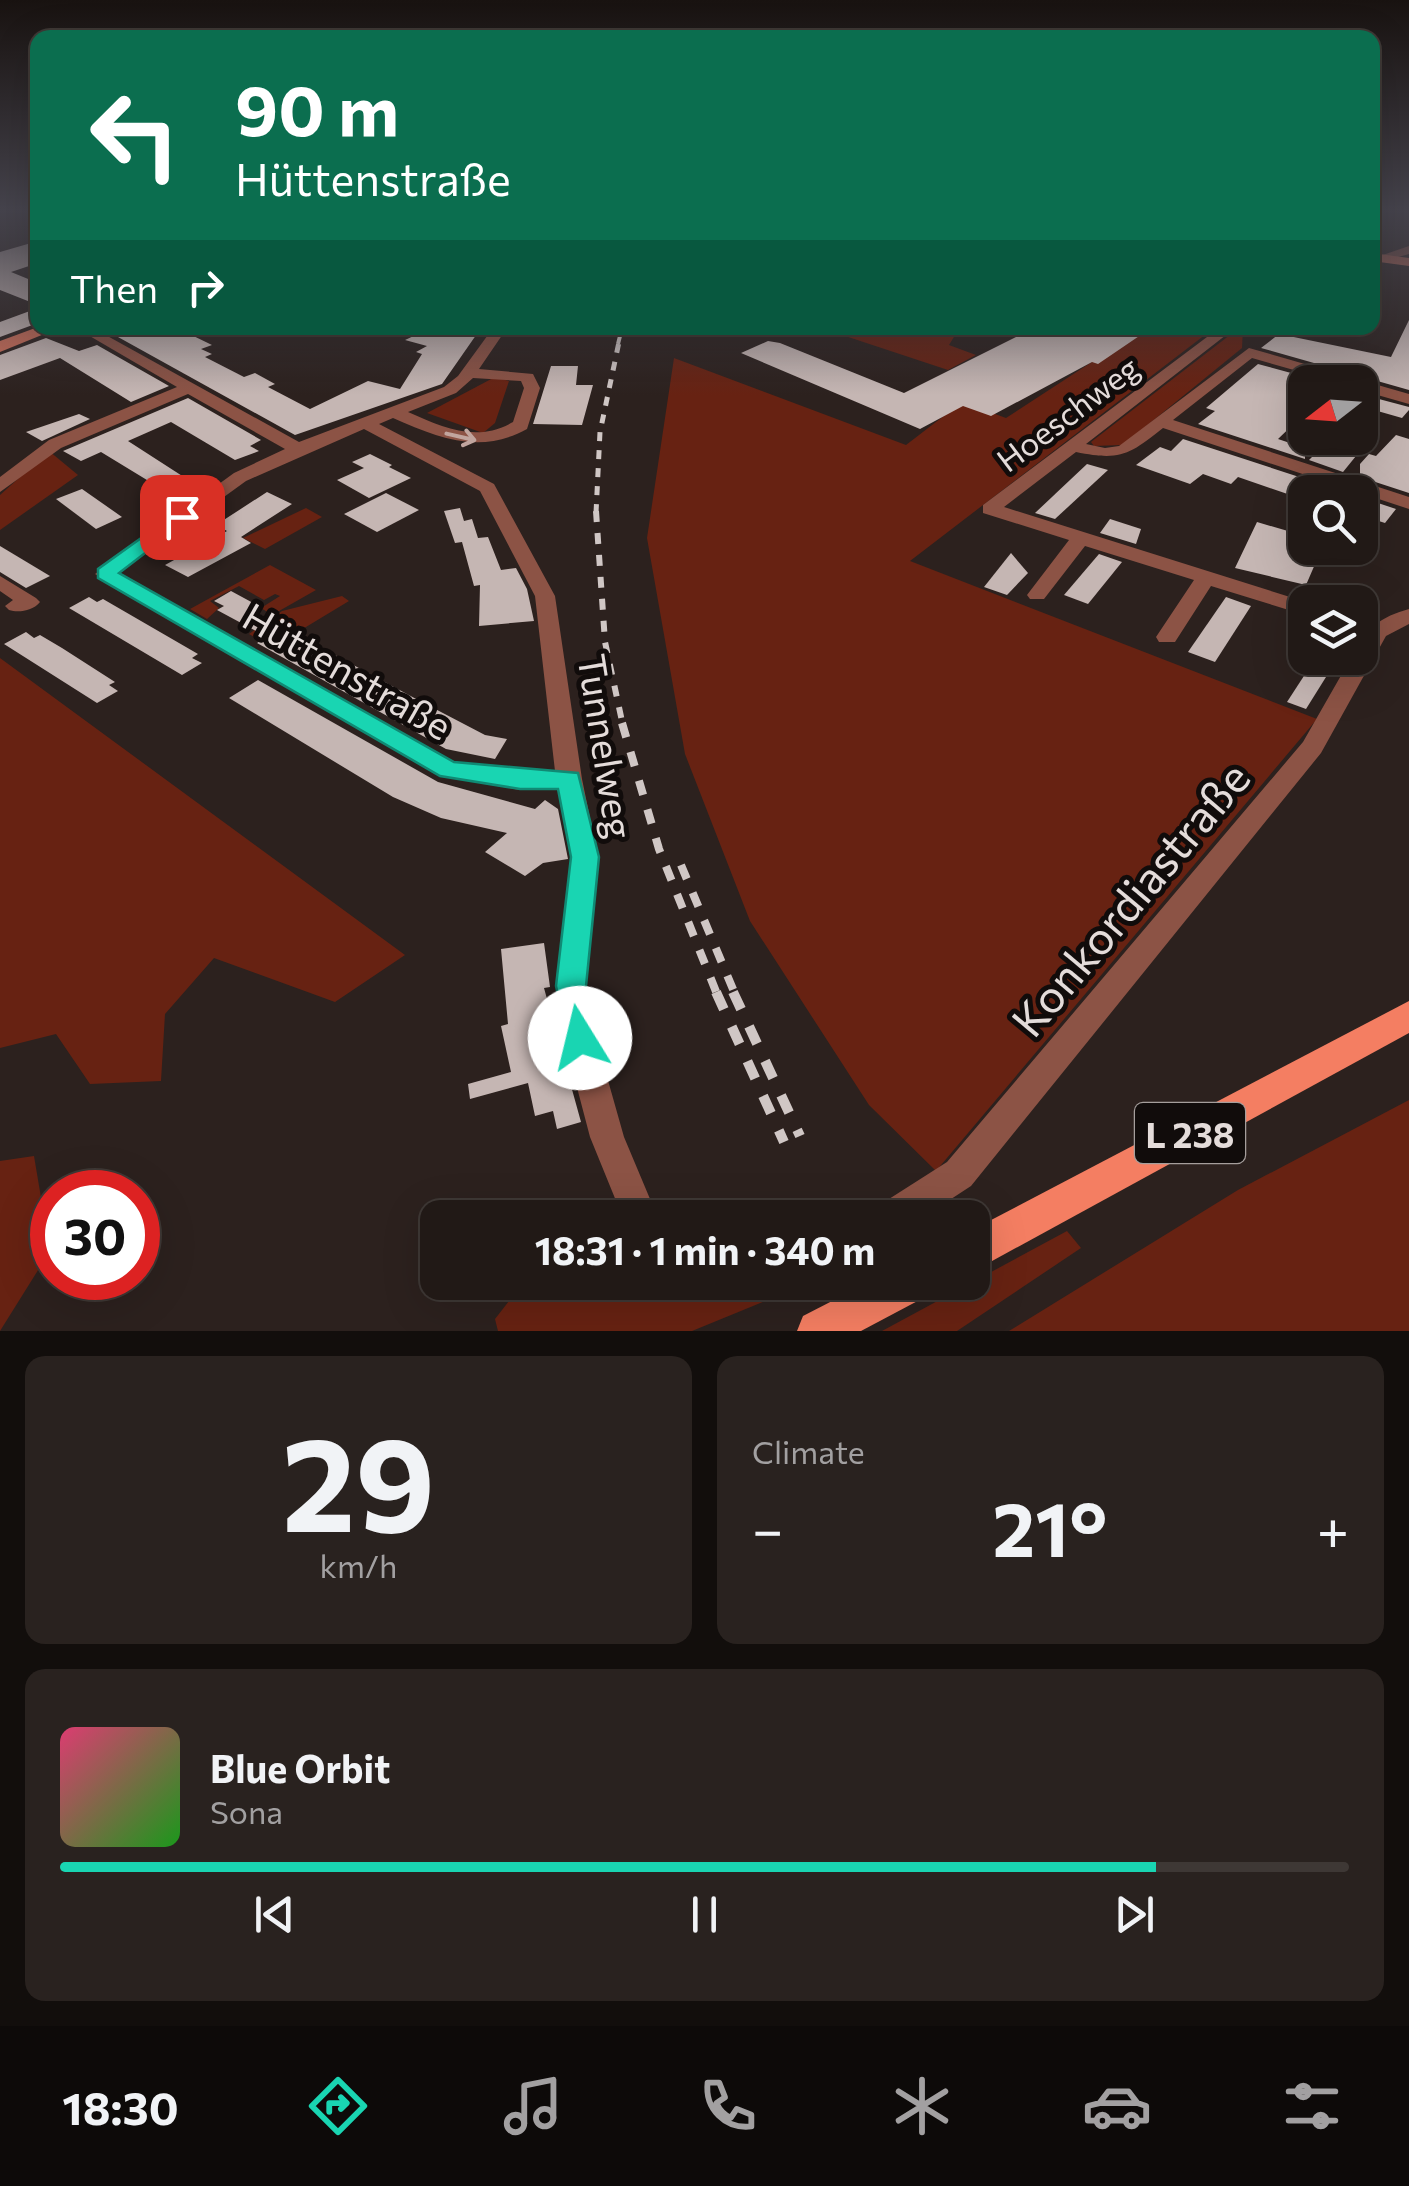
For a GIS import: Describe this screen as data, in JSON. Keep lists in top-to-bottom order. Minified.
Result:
{"streets":{"main road":["L 238"],"street":["Hoeschweg","Hüttenstraße","Tunnelweg","Konkordiastraße"]},"crossings":[["Hüttenstraße","Tunnelweg"]],"north":"left","page":{"turn":["90 m","Hüttenstraße"],"then":"Then","limit":"30","trip":"18:31 · 1 min · 340 m","tile":[["29","km/h"],"Climate"],"heat":["−","21°","+"],"song":["Blue Orbit","Sona"],"tabs":"18:30"}}
